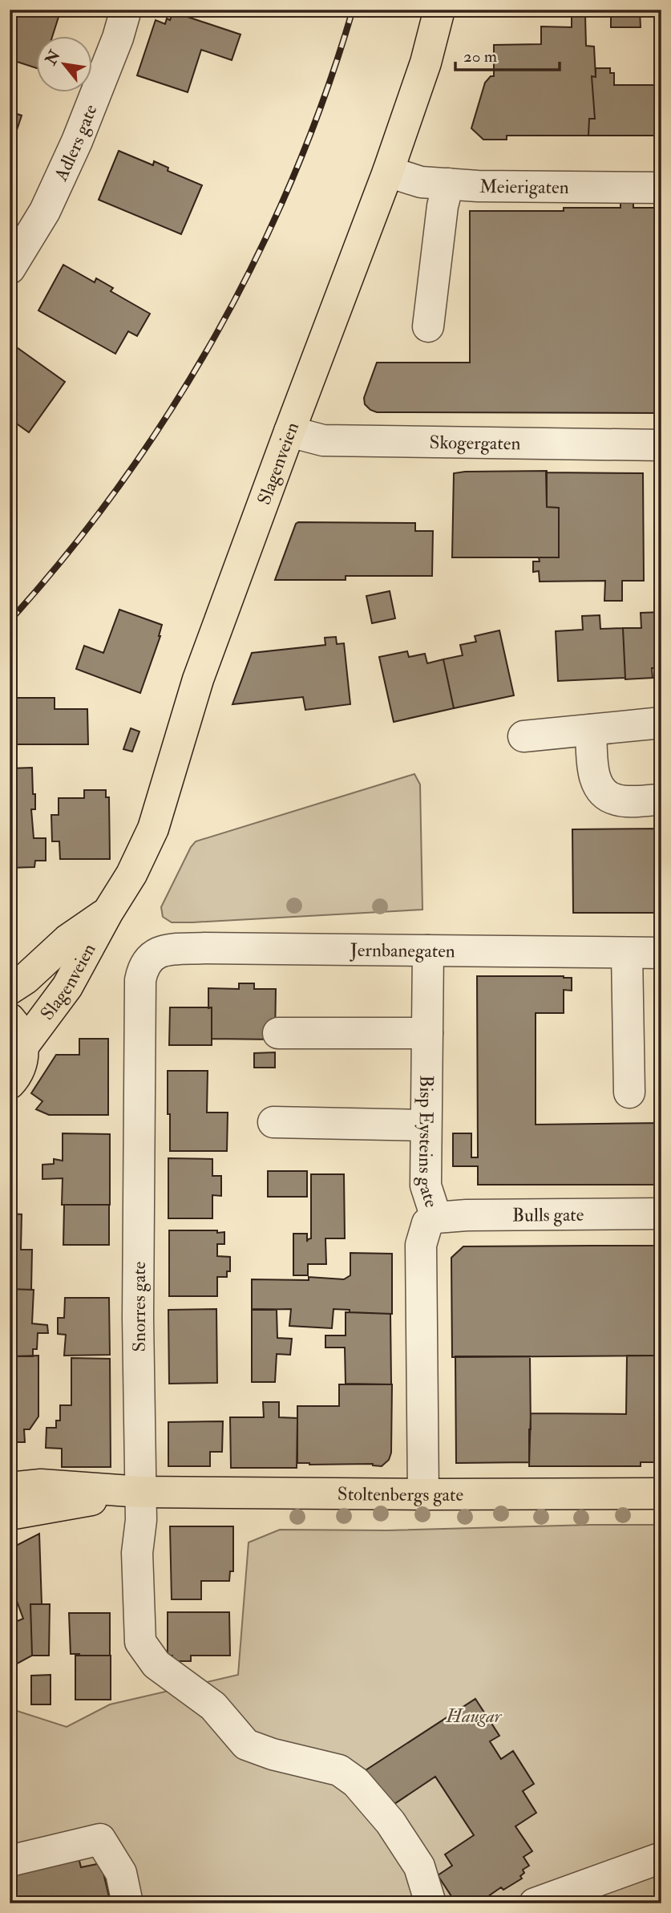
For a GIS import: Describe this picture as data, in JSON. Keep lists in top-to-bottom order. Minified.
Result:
{"streets":{"main road":["Slagenveien","Stoltenbergs gate"],"street":["Adlers gate","Meierigaten","Skogergaten","Jernbanegaten","Bisp Eysteins gate","Bulls gate","Snorres gate"]},"crossings":[["Meierigaten","Slagenveien"],["Skogergaten","Slagenveien"],["Jernbanegaten","Bisp Eysteins gate"],["Jernbanegaten","Snorres gate"],["Bisp Eysteins gate","Bulls gate"],["Bisp Eysteins gate","Stoltenbergs gate"],["Snorres gate","Stoltenbergs gate"]],"parks":["Haugar"],"scale_bar":"20 m","north":"top left"}
